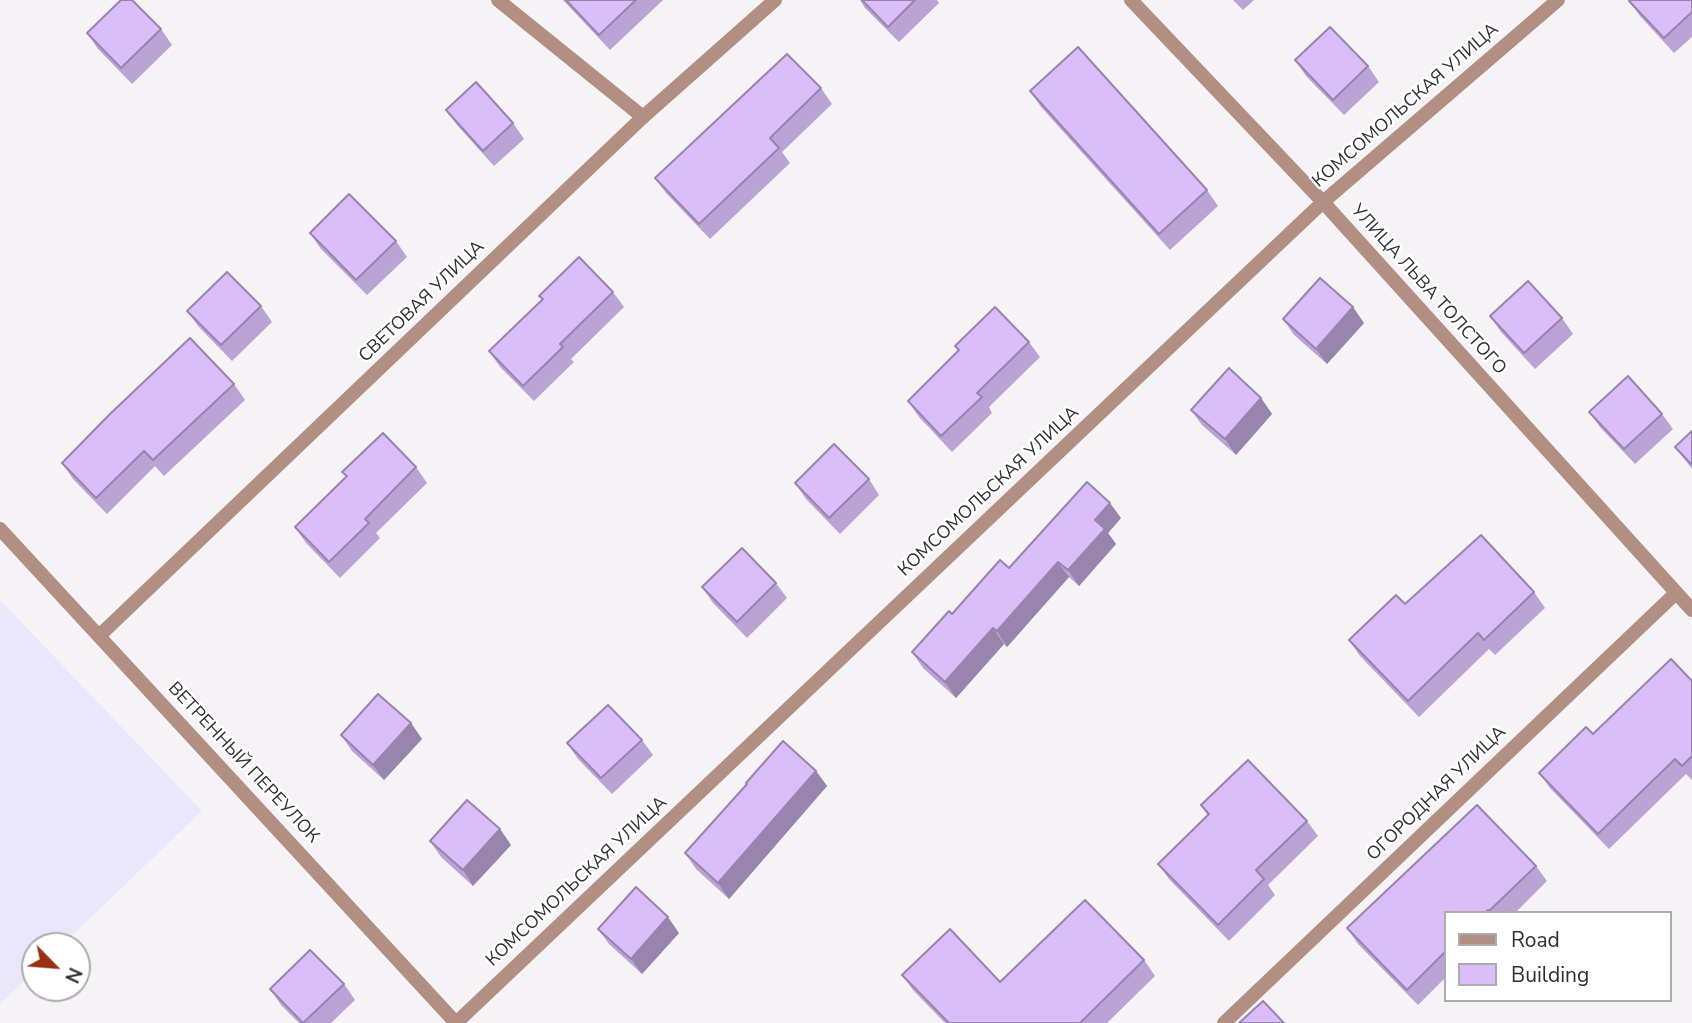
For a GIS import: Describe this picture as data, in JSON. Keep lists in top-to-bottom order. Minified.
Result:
{"streets":{"street":["КОМСОМОЛЬСКАЯ УЛИЦА","УЛИЦА ЛЬВА ТОЛСТОГО","СВЕТОВАЯ УЛИЦА","ВЕТРЕННЫЙ ПЕРЕУЛОК","ОГОРОДНАЯ УЛИЦА"]},"crossings":[["КОМСОМОЛЬСКАЯ УЛИЦА","УЛИЦА ЛЬВА ТОЛСТОГО"],["КОМСОМОЛЬСКАЯ УЛИЦА","ВЕТРЕННЫЙ ПЕРЕУЛОК"],["УЛИЦА ЛЬВА ТОЛСТОГО","ОГОРОДНАЯ УЛИЦА"],["СВЕТОВАЯ УЛИЦА","ВЕТРЕННЫЙ ПЕРЕУЛОК"]],"legend":["Road","Building"],"north":"bottom right"}
